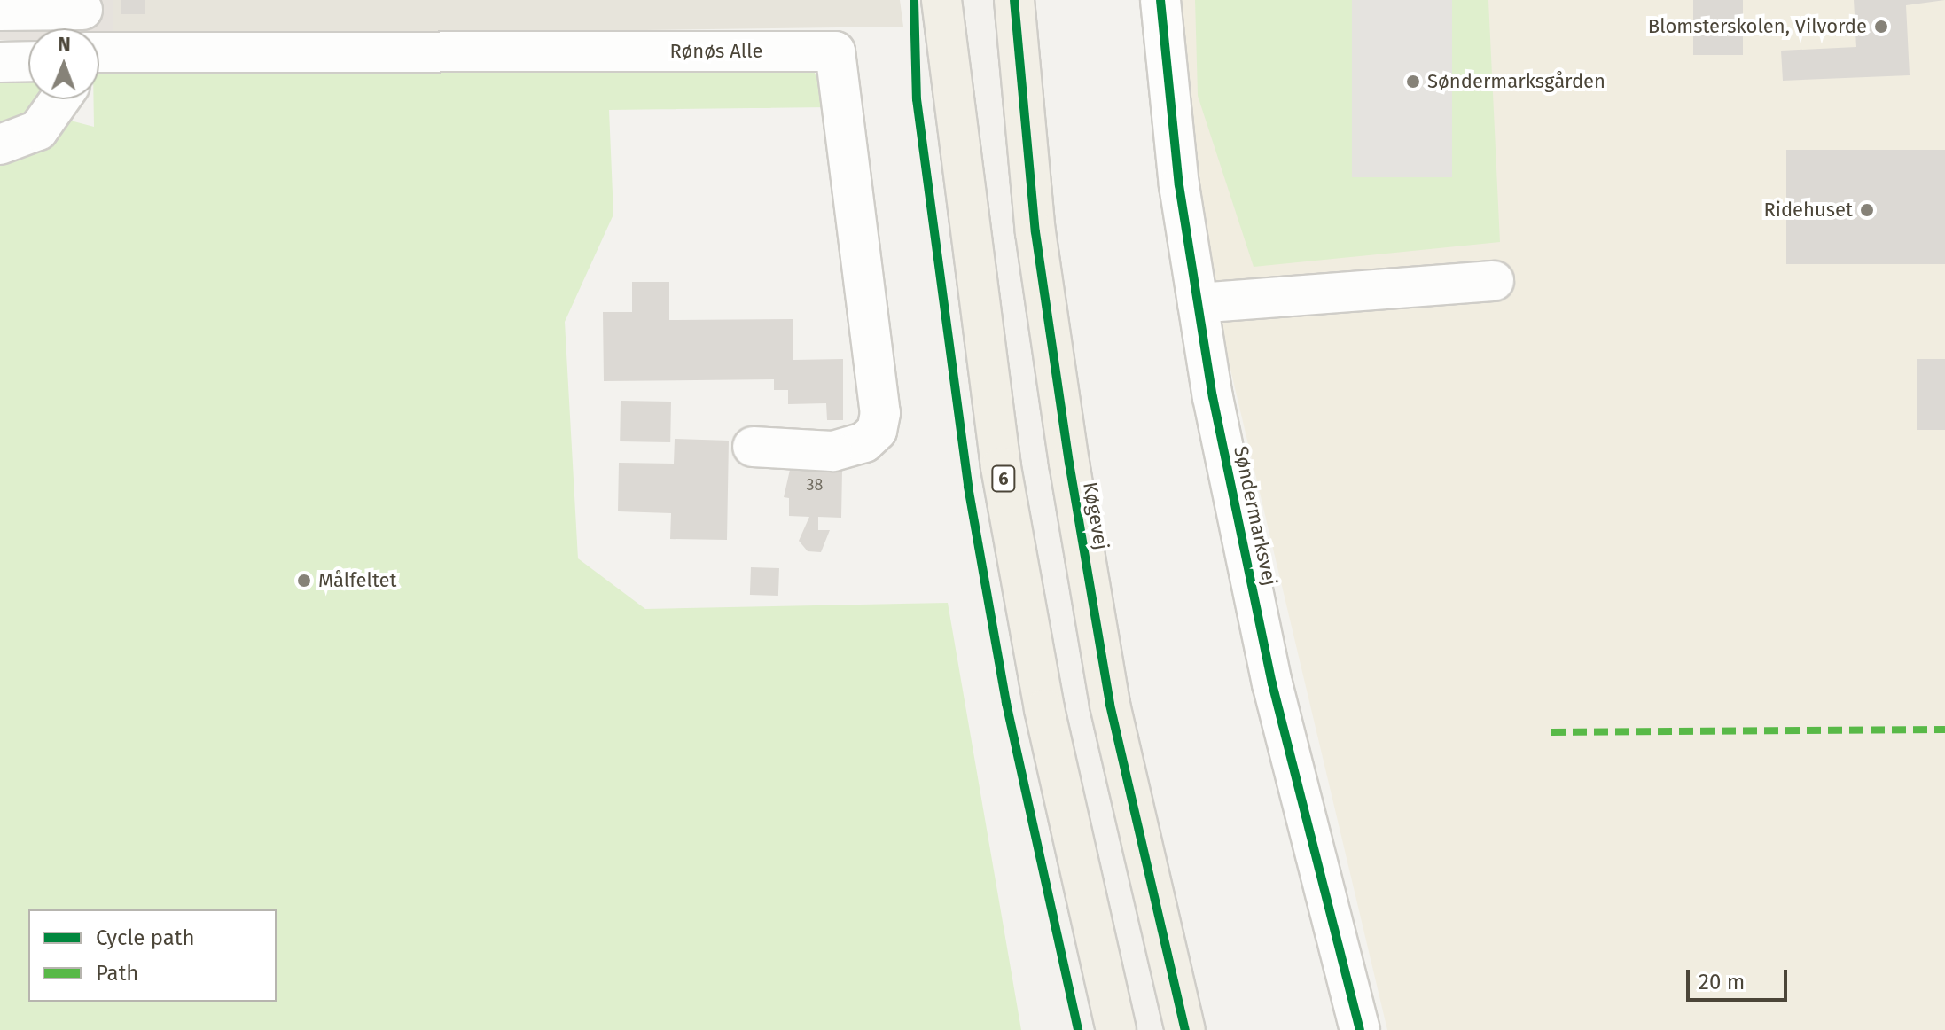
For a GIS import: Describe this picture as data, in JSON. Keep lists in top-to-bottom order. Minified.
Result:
{"streets":{"main road":["6","Køgevej"],"street":["Rønøs Alle","Søndermarksvej"]},"places":["Blomsterskolen, Vilvorde","Søndermarksgården","Ridehuset","Målfeltet"],"house_numbers":["38"],"legend":["Cycle path","Path"],"scale_bar":"20 m","north":"top"}
